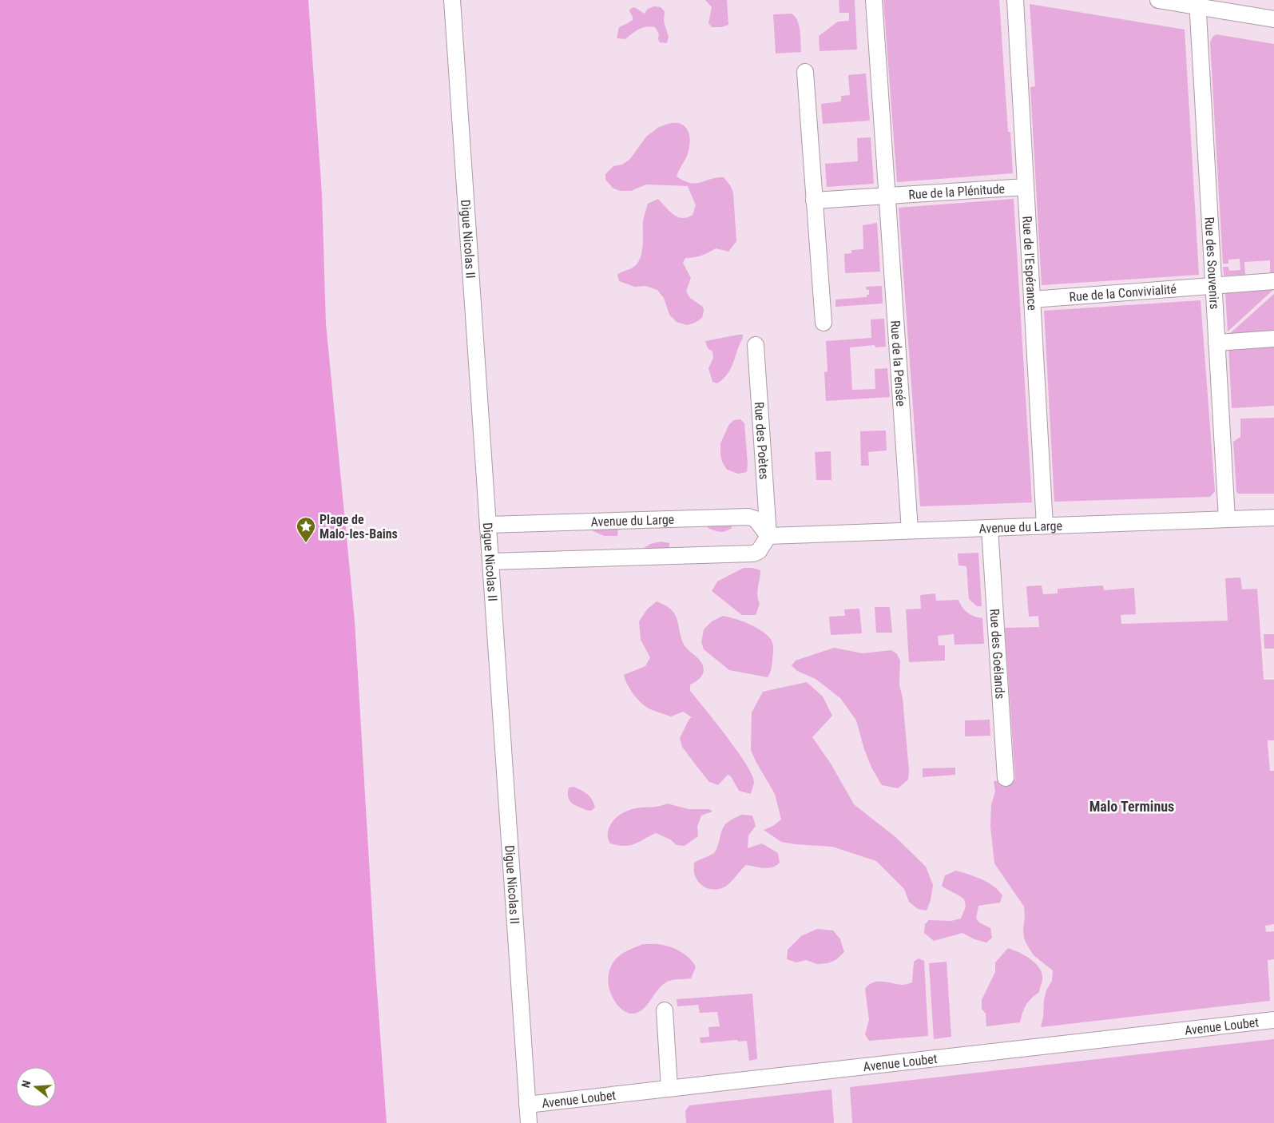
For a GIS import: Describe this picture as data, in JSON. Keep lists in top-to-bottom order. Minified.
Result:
{"streets":{"street":["Rue de la Plénitude","Digue Nicolas II","Rue de l'Espérance","Rue des Souvenirs","Rue de la Convivialité","Rue de la Pensée","Rue des Poètes","Avenue du Large","Rue des Goélands","Avenue Loubet"]},"crossings":[["Rue de la Plénitude","Rue de l'Espérance"],["Rue de la Plénitude","Rue de la Pensée"],["Digue Nicolas II","Avenue du Large"],["Digue Nicolas II","Avenue Loubet"],["Rue de l'Espérance","Rue de la Convivialité"],["Rue de l'Espérance","Avenue du Large"],["Rue des Souvenirs","Rue de la Convivialité"],["Rue des Souvenirs","Avenue du Large"],["Rue de la Pensée","Avenue du Large"],["Rue des Poètes","Avenue du Large"],["Avenue du Large","Rue des Goélands"]],"districts":["Malo Terminus"],"places":{"place":["Plage de Malo-les-Bains"]},"north":"left"}
